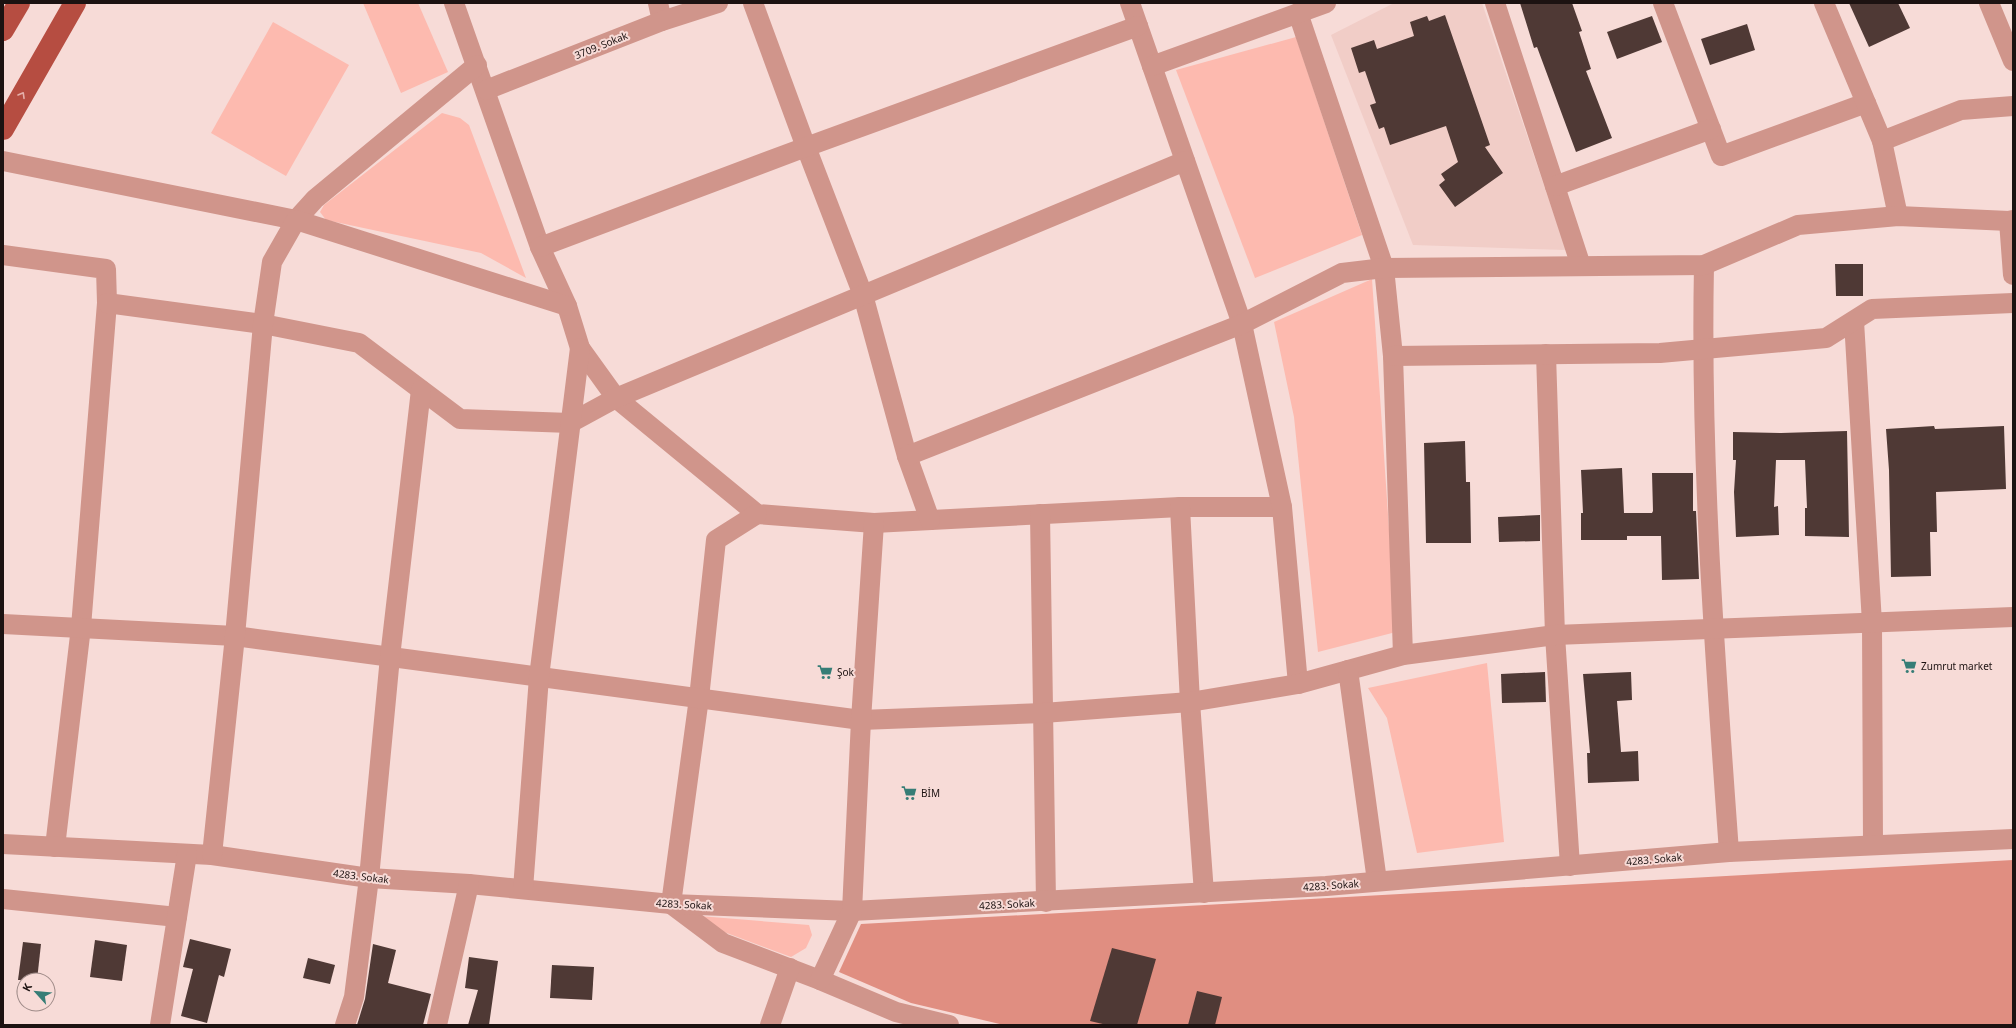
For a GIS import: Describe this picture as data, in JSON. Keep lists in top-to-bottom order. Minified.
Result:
{"streets":{"street":["3709. Sokak","4283. Sokak"]},"places":{"supermarket":["Zumrut market","Şok","BİM"]},"north":"top left"}
